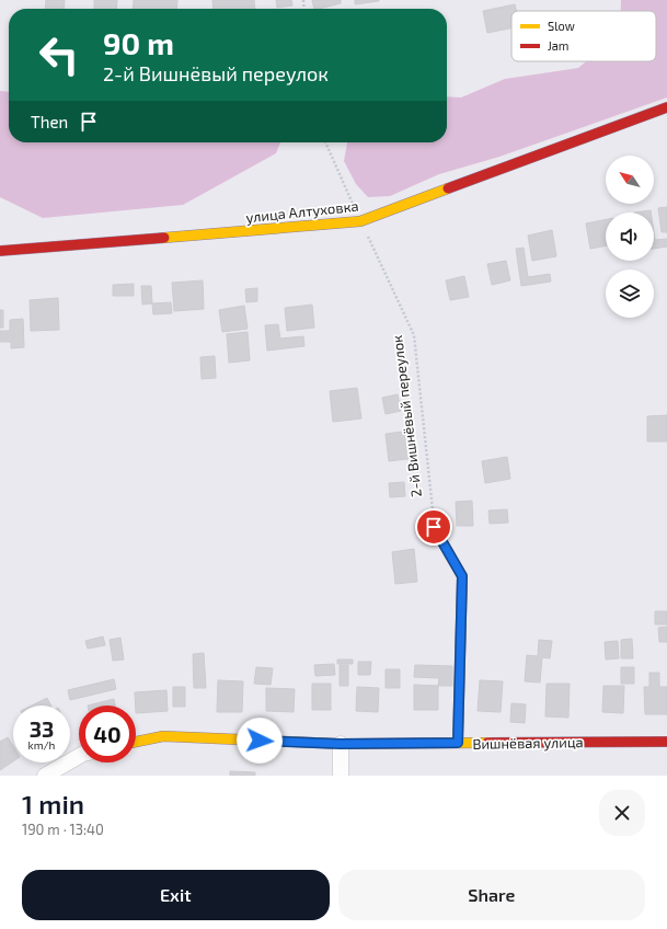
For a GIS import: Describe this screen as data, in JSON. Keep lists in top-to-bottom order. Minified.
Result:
{"streets":{"street":["улица Алтуховка","Вишнёвая улица"],"path":["2-й Вишнёвый переулок"]},"crossings":[["улица Алтуховка","2-й Вишнёвый переулок"]],"legend":["Slow","Jam"],"north":"top left","page":{"turn":["90 m","2-й Вишнёвый переулок"],"then":"Then","speed":"33 km/h","limit":"40","heading":["1 min","190 m · 13:40"],"buttons":["Exit","Share"]}}
